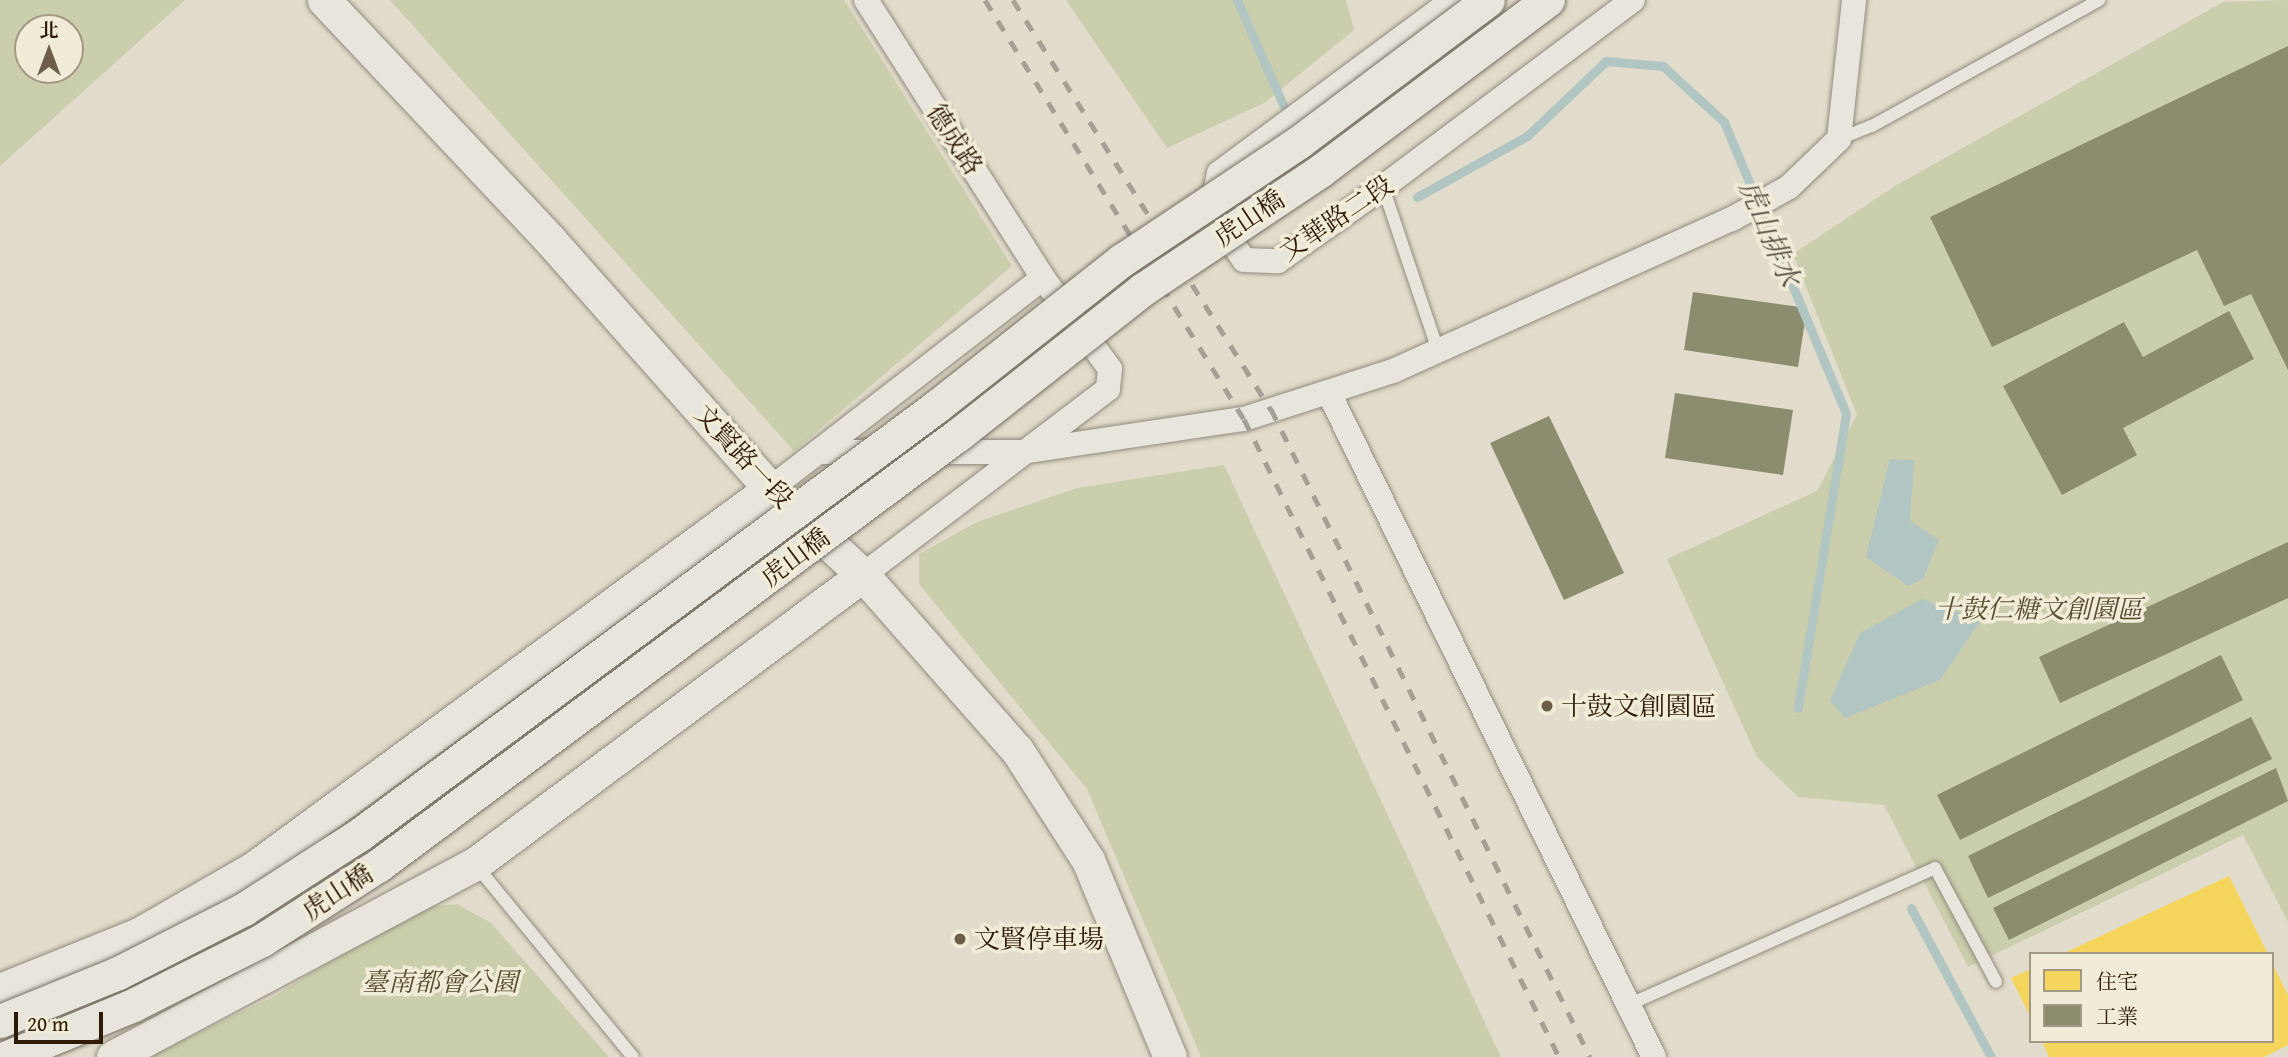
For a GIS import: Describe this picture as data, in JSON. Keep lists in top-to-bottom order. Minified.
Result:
{"streets":{"street":["德成路","虎山橋","文華路二段","文賢路一段"]},"water":["虎山排水"],"parks":["十鼓仁糖文創園區","臺南都會公園"],"places":["十鼓文創園區","文賢停車場"],"legend":["住宅","工業"],"scale_bar":"20 m","north":"top"}
